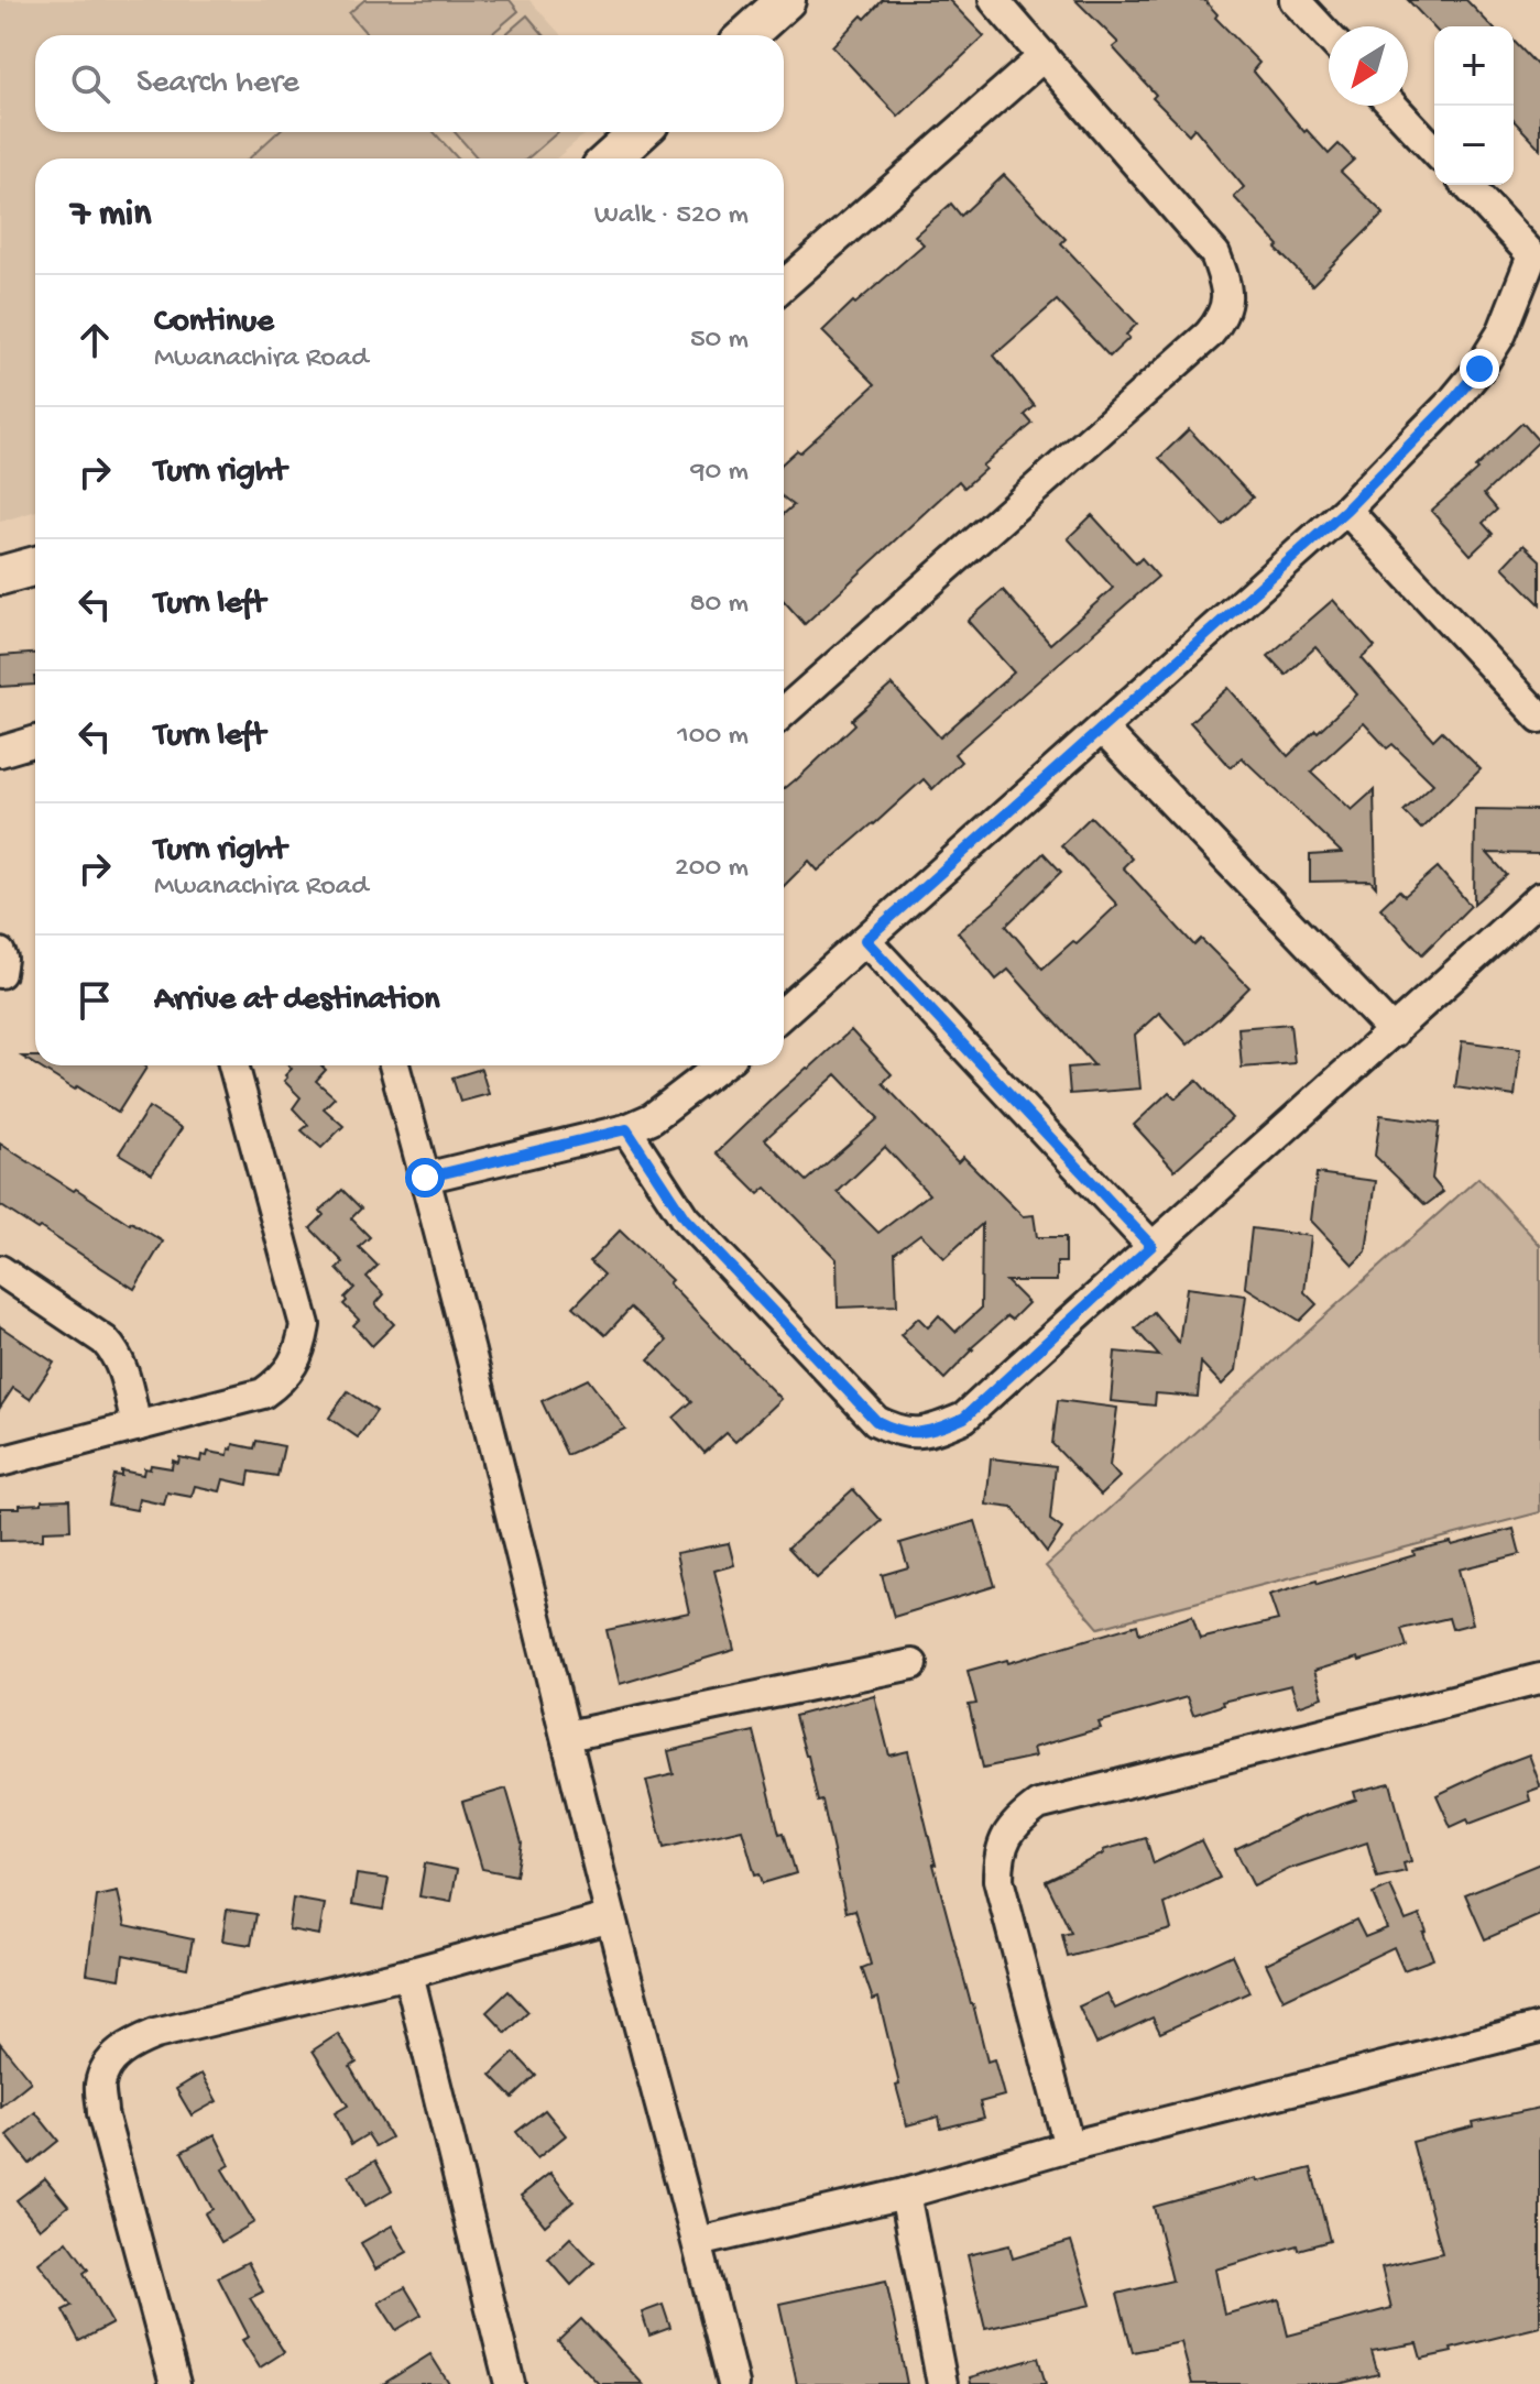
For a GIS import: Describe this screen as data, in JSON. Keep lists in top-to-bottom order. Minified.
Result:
{"north":"bottom left","page":{"map_buttons":["+","−"],"search":"Search here","heading":["7 min","Walk · 520 m"],"list":[["Continue","Mwanachira Road","50 m"],["Turn right","90 m"],["Turn left","80 m"],["Turn left","100 m"],["Turn right","Mwanachira Road","200 m"],"Arrive at destination"]}}
